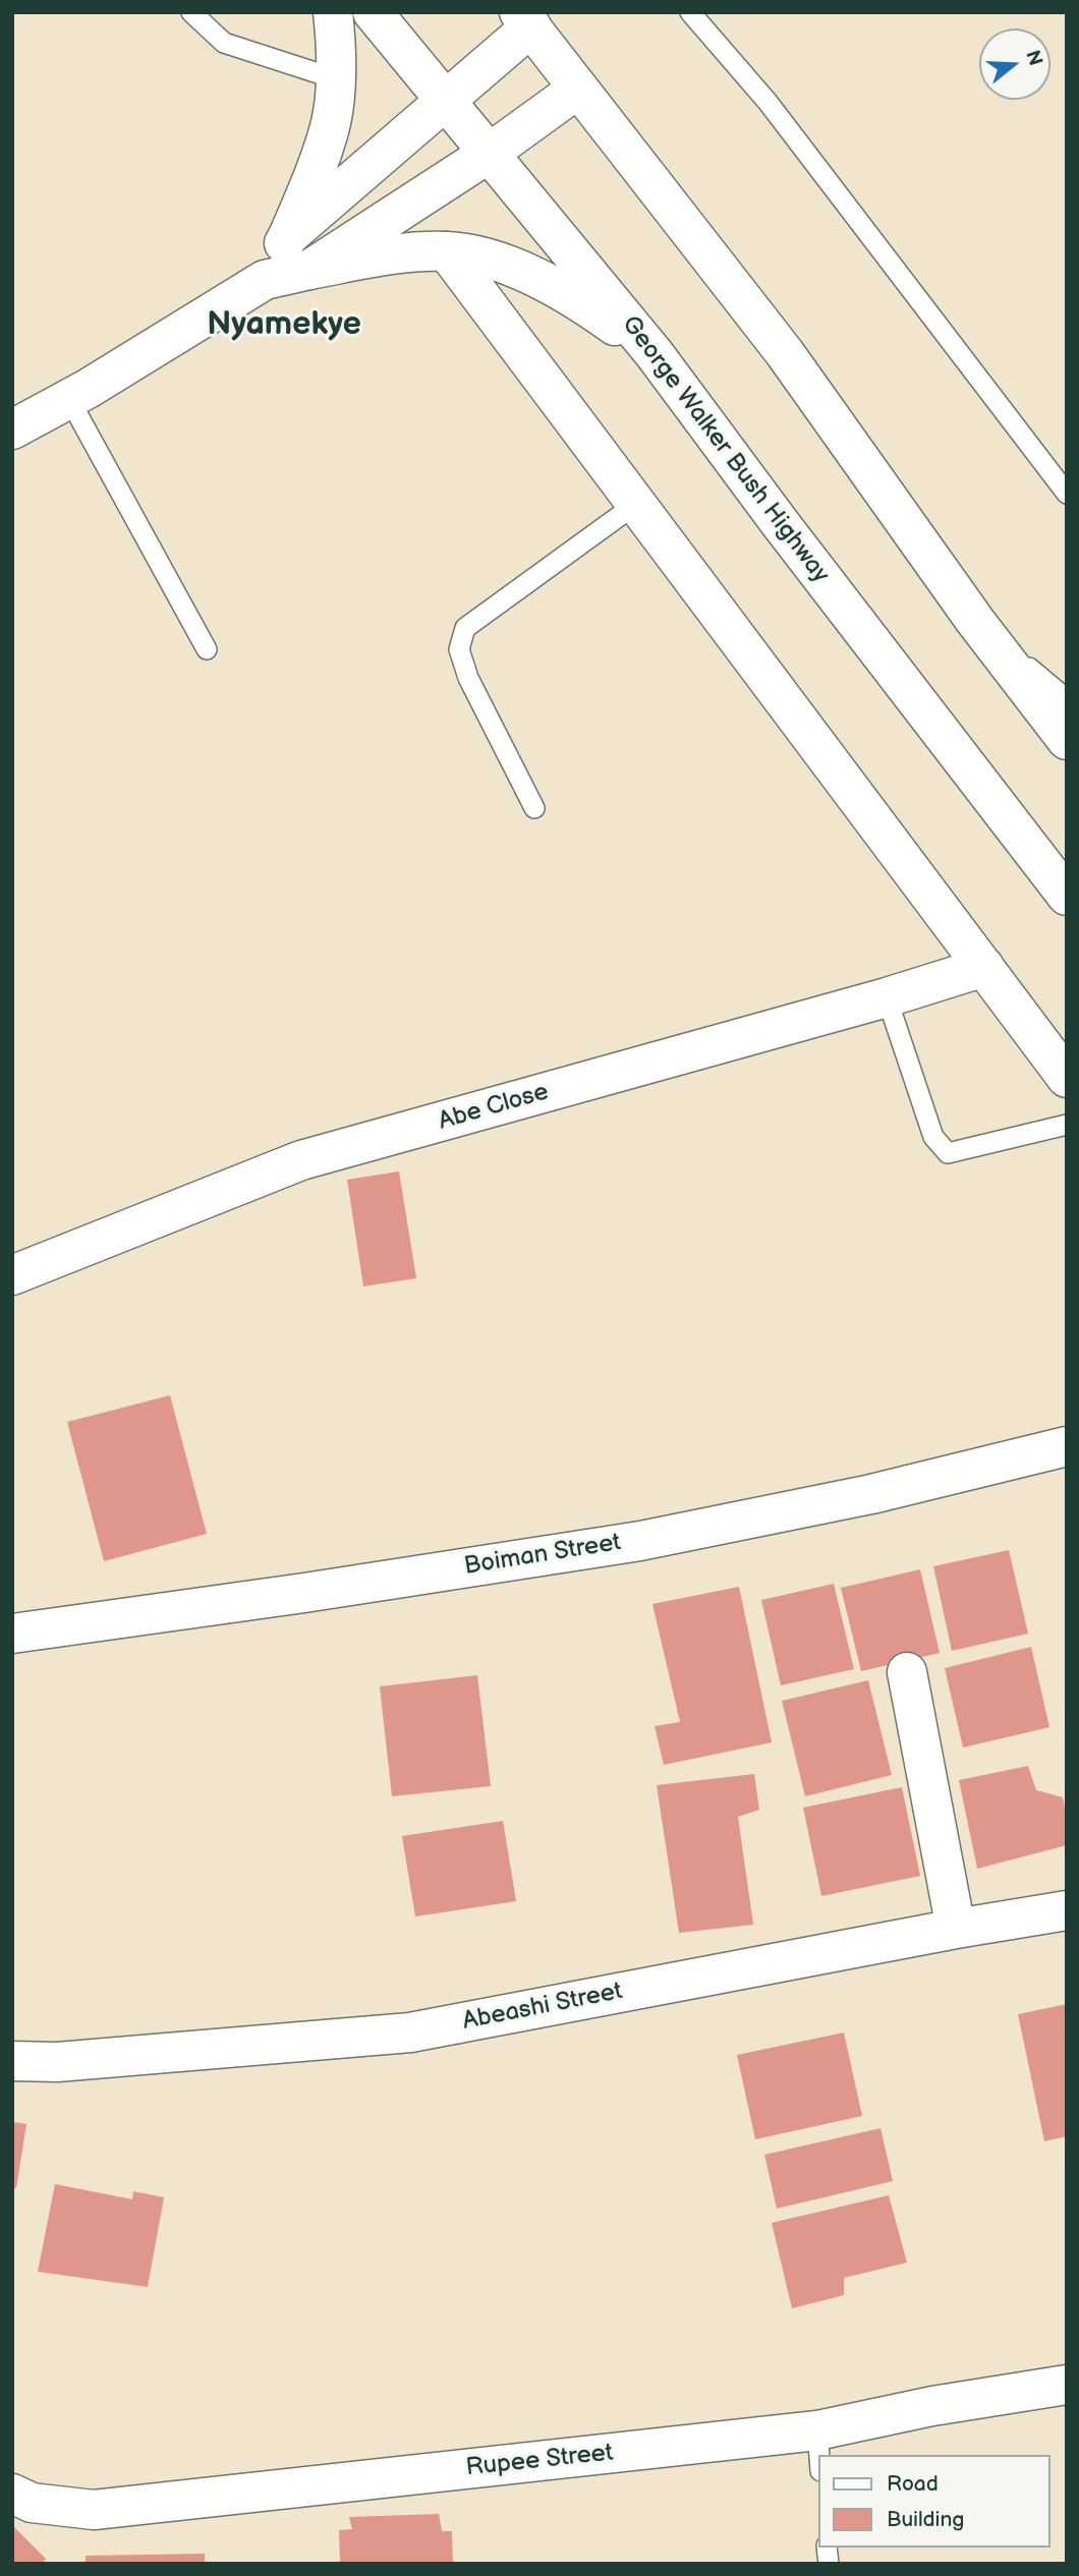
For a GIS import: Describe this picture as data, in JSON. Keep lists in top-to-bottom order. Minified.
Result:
{"streets":{"main road":["George Walker Bush Highway","Abe Close","Boiman Street","Abeashi Street","Rupee Street"]},"districts":["Nyamekye"],"legend":["Road","Building"],"north":"right"}
